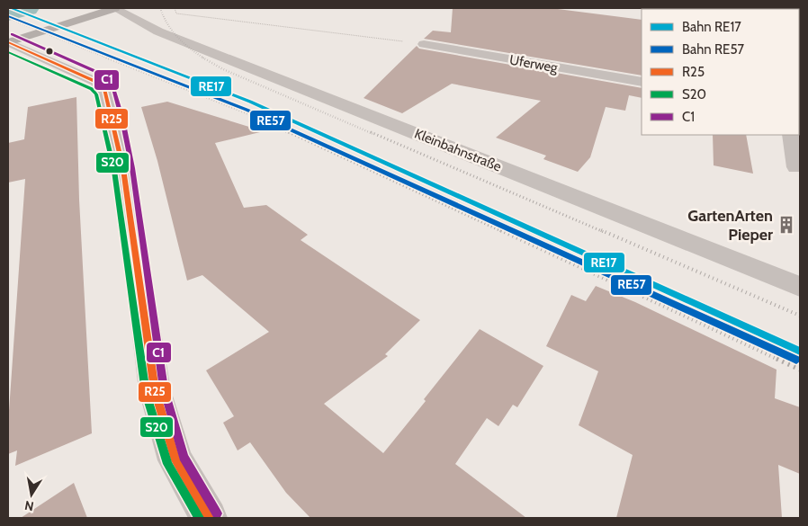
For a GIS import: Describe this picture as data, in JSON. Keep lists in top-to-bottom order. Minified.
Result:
{"streets":{"street":["Uferweg","Kleinbahnstraße"]},"places":{"building":["GartenArten Pieper"]},"lines":["rail line RE17","rail line RE57","transit line C1","transit line R25","transit line S20"],"legend":["Bahn RE17","Bahn RE57","R25","S20","C1"],"north":"bottom"}
